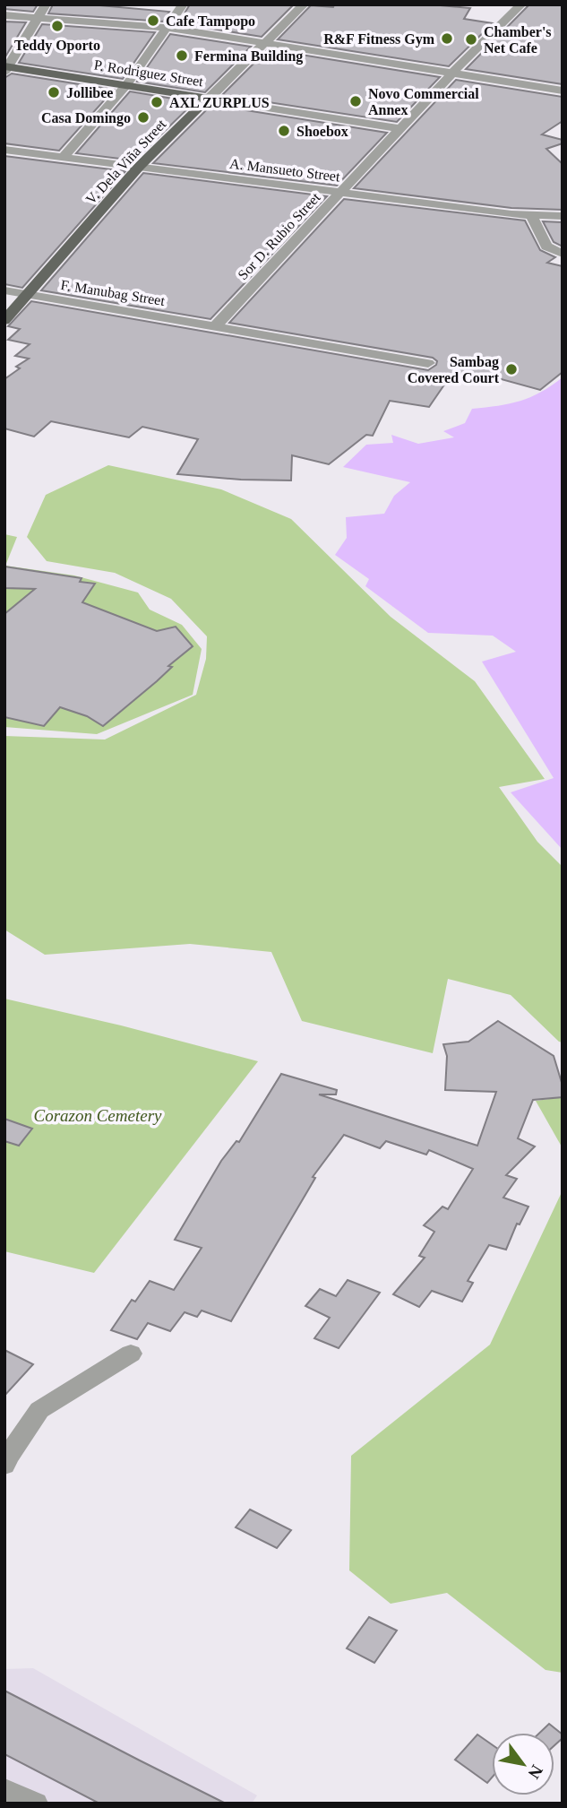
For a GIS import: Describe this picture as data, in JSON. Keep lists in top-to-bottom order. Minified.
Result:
{"streets":{"main road":["P. Rodriguez Street","V. Dela Viña Street"],"street":["A. Mansueto Street","Sor D. Rubio Street","F. Manubag Street"]},"crossings":[["P. Rodriguez Street","V. Dela Viña Street"],["P. Rodriguez Street","Sor D. Rubio Street"],["V. Dela Viña Street","A. Mansueto Street"],["V. Dela Viña Street","F. Manubag Street"],["A. Mansueto Street","Sor D. Rubio Street"],["Sor D. Rubio Street","F. Manubag Street"]],"parks":["Corazon Cemetery"],"places":["Cafe Tampopo","Teddy Oporto","R&F Fitness Gym","Chamber's Net Cafe","Fermina Building","Jollibee","Novo Commercial Annex","AXL ZURPLUS","Casa Domingo","Shoebox","Sambag Covered Court"],"north":"bottom right"}
